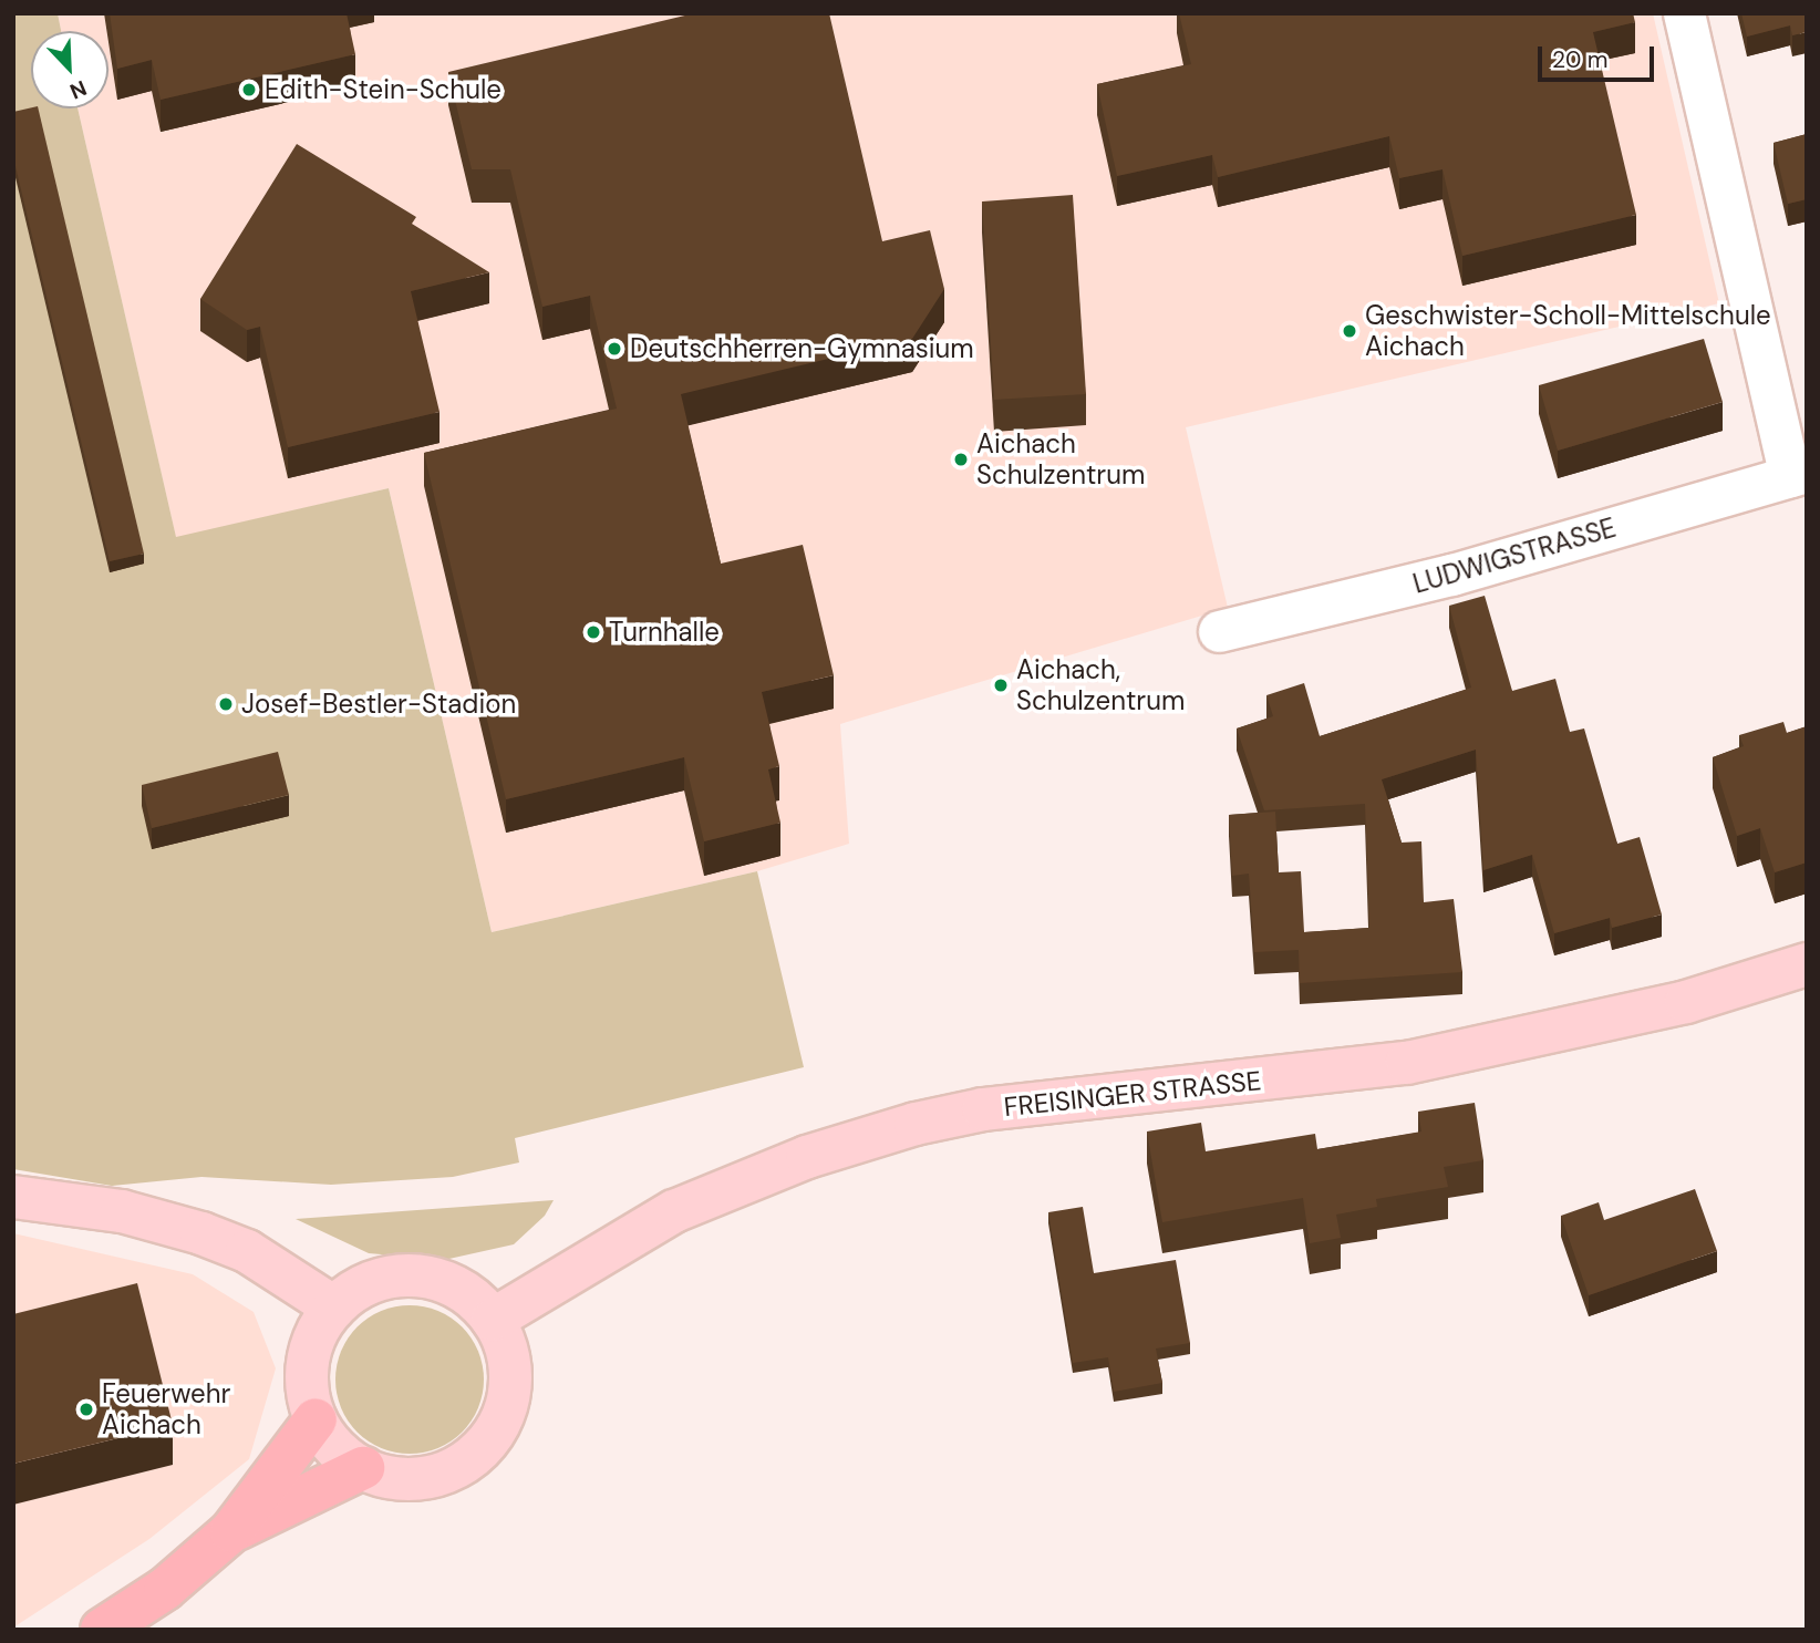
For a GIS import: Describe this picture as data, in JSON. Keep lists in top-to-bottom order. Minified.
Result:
{"streets":{"main road":["FREISINGER STRASSE"],"street":["LUDWIGSTRASSE"]},"places":["Edith-Stein-Schule","Geschwister-Scholl-Mittelschule Aichach","Deutschherren-Gymnasium","Aichach Schulzentrum","Turnhalle","Aichach, Schulzentrum","Josef-Bestler-Stadion","Feuerwehr Aichach"],"scale_bar":"20 m","north":"bottom right"}
